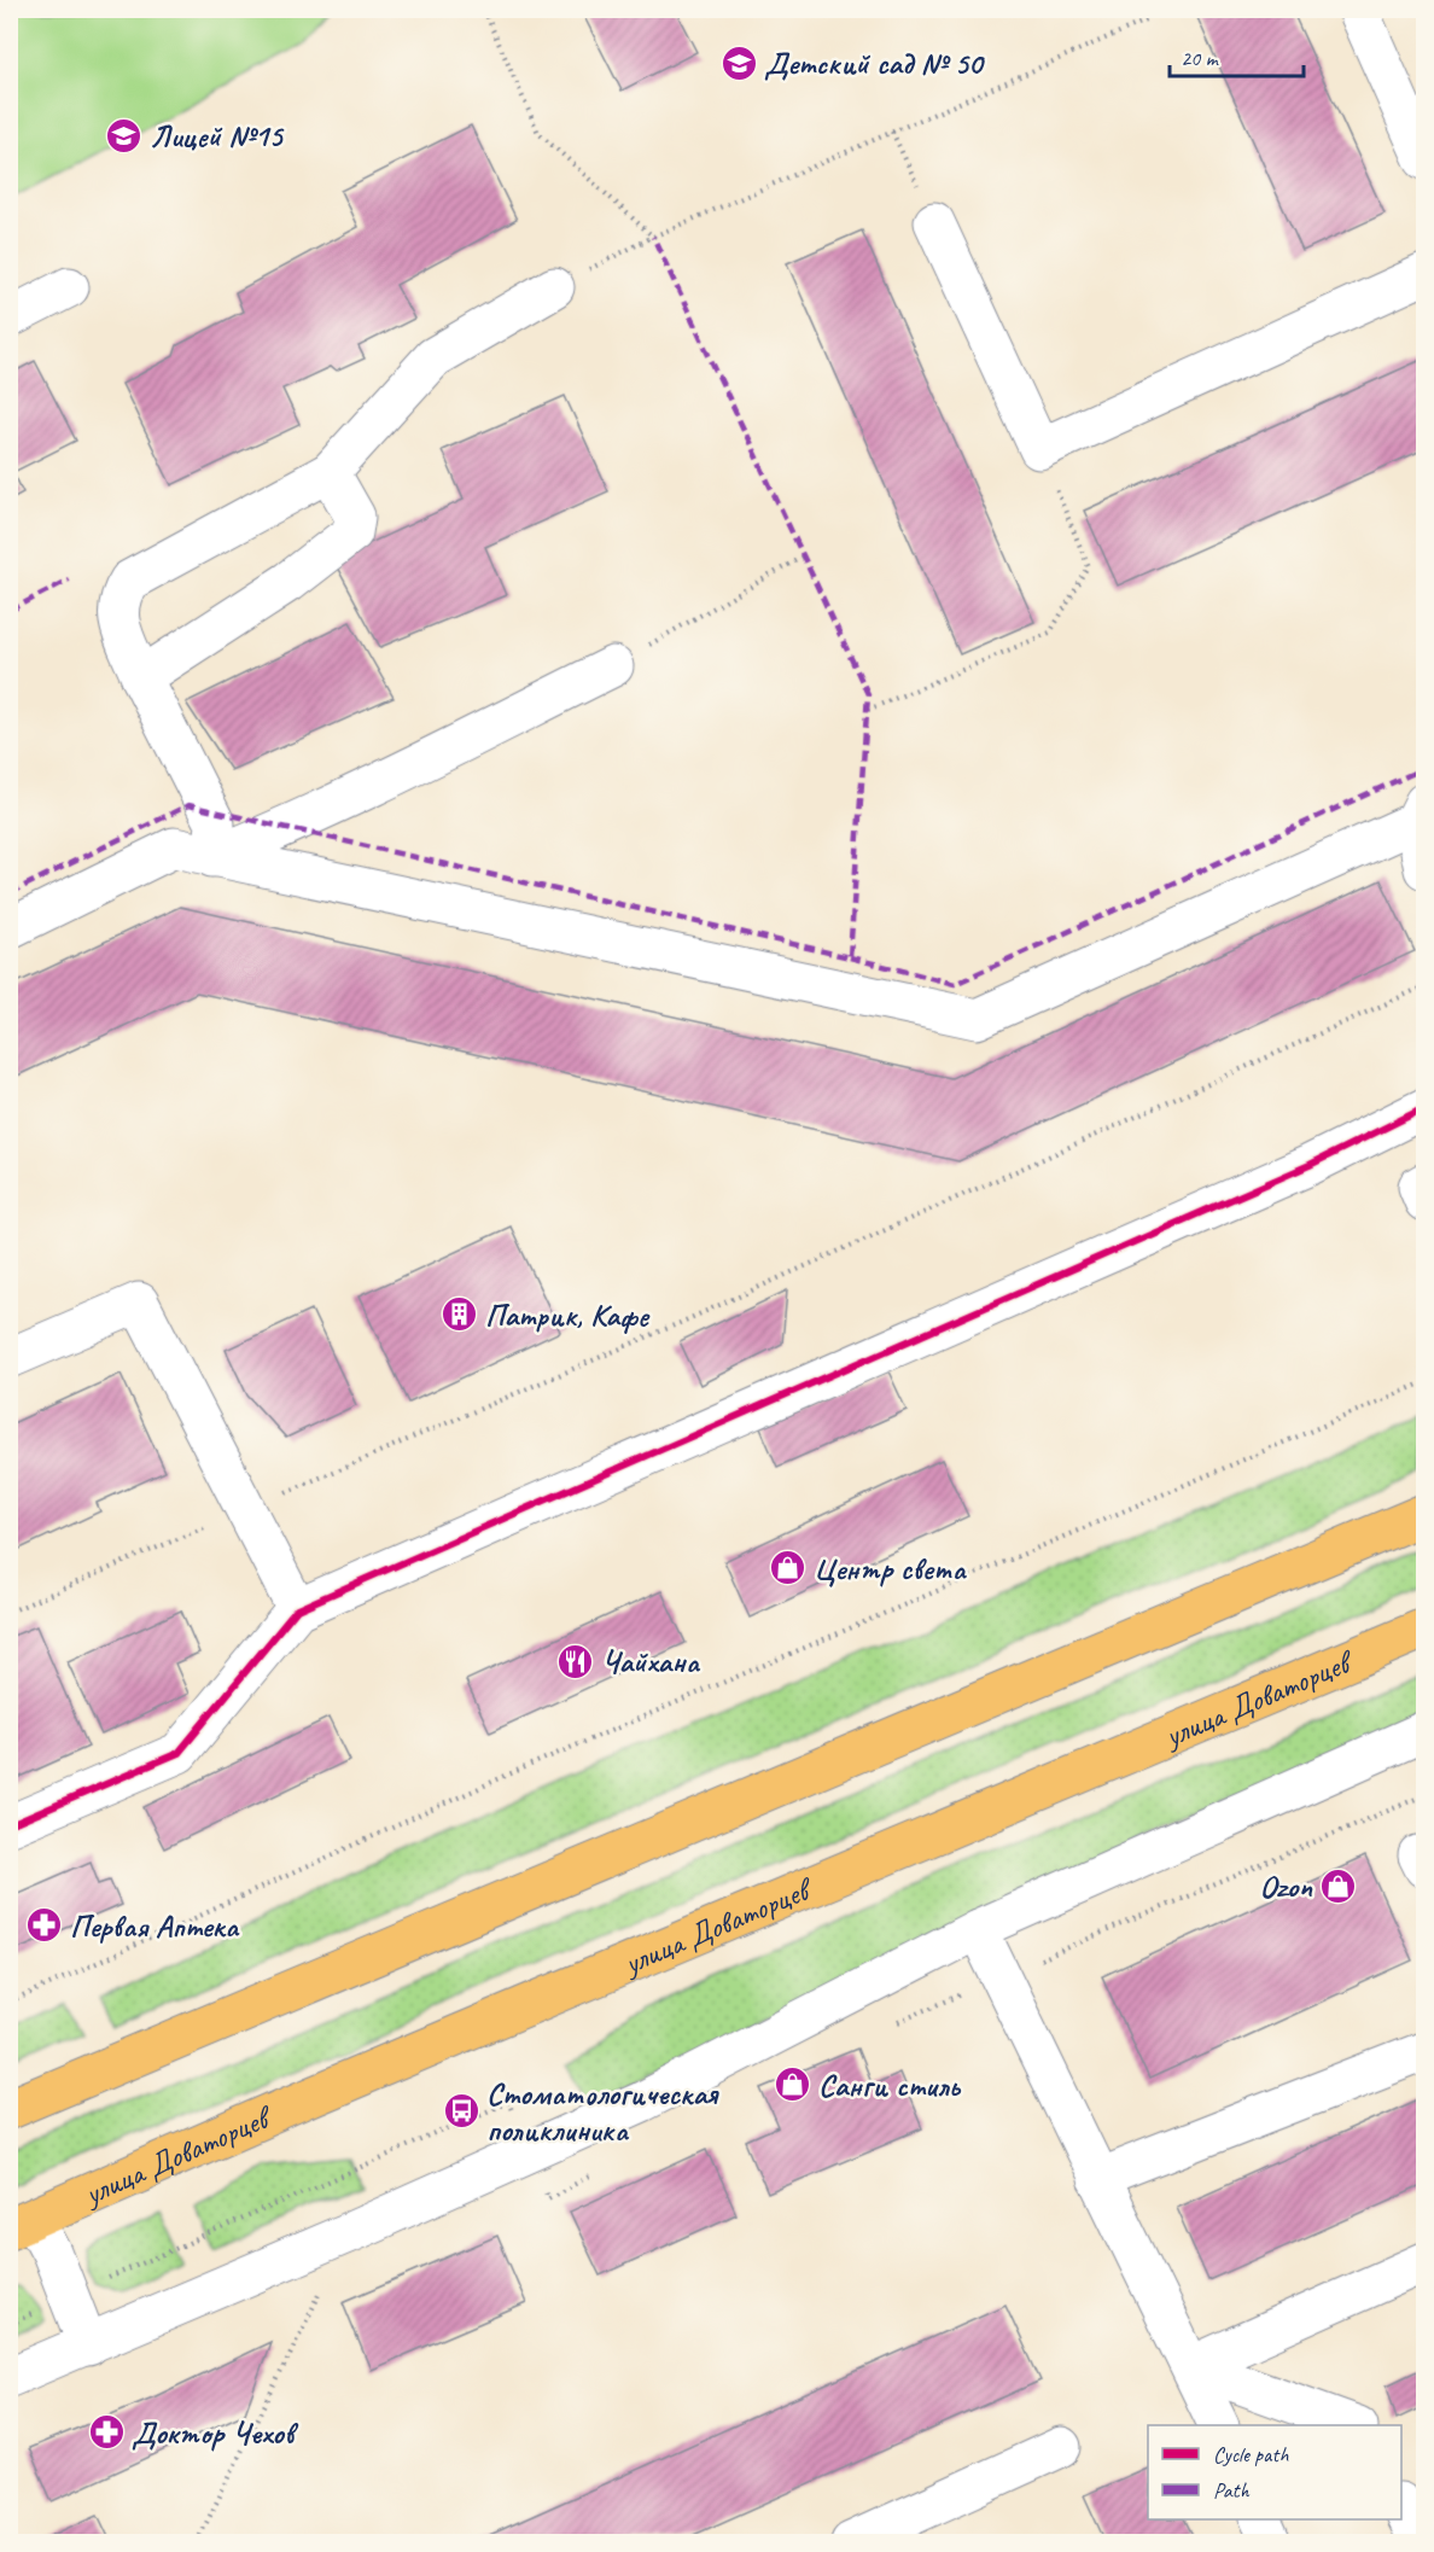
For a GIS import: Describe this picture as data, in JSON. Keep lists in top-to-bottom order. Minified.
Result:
{"streets":{"main road":["улица Доваторцев"]},"places":{"school or university":["Детский сад № 50","Лицей №15"],"building":["Патрик, Кафе"],"shop":["Центр света","Ozon","Санги стиль"],"restaurant":["Чайхана"],"pharmacy":["Первая Аптека","Доктор Чехов"],"bus stop":["Стоматологическая поликлиника"]},"legend":["Cycle path","Path"],"scale_bar":"20 m"}
